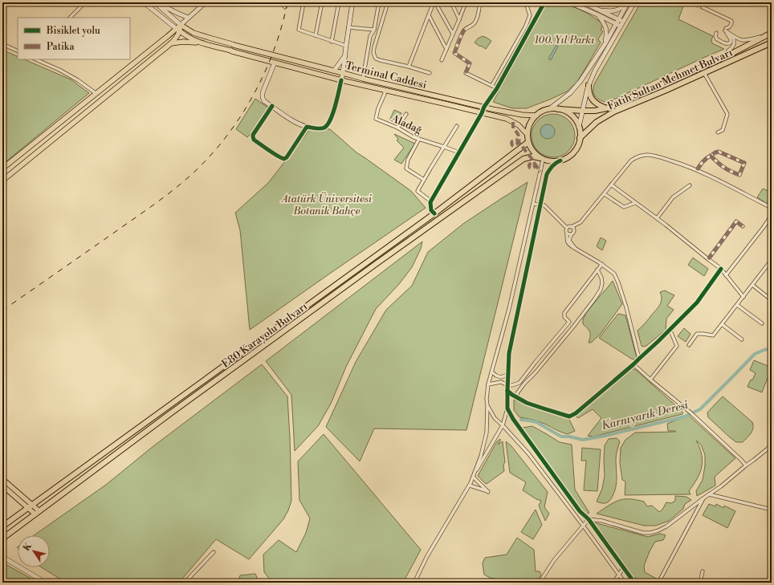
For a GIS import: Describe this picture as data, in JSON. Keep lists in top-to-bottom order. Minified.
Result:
{"streets":{"highway":["Fatih Sultan Mehmet Bulvarı","E80 Karayolu Bulvarı"],"main road":["Terminal Caddesi"],"street":["Aladağ"]},"crossings":[["Terminal Caddesi","Fatih Sultan Mehmet Bulvarı"],["Terminal Caddesi","Aladağ"],["Terminal Caddesi","E80 Karayolu Bulvarı"],["Fatih Sultan Mehmet Bulvarı","E80 Karayolu Bulvarı"]],"water":["Karnıyarık Deresi"],"parks":["100. Yıl Parkı","Atatürk Üniversitesi Botanik Bahçe"],"legend":["Bisiklet yolu","Patika"],"north":"top left"}
